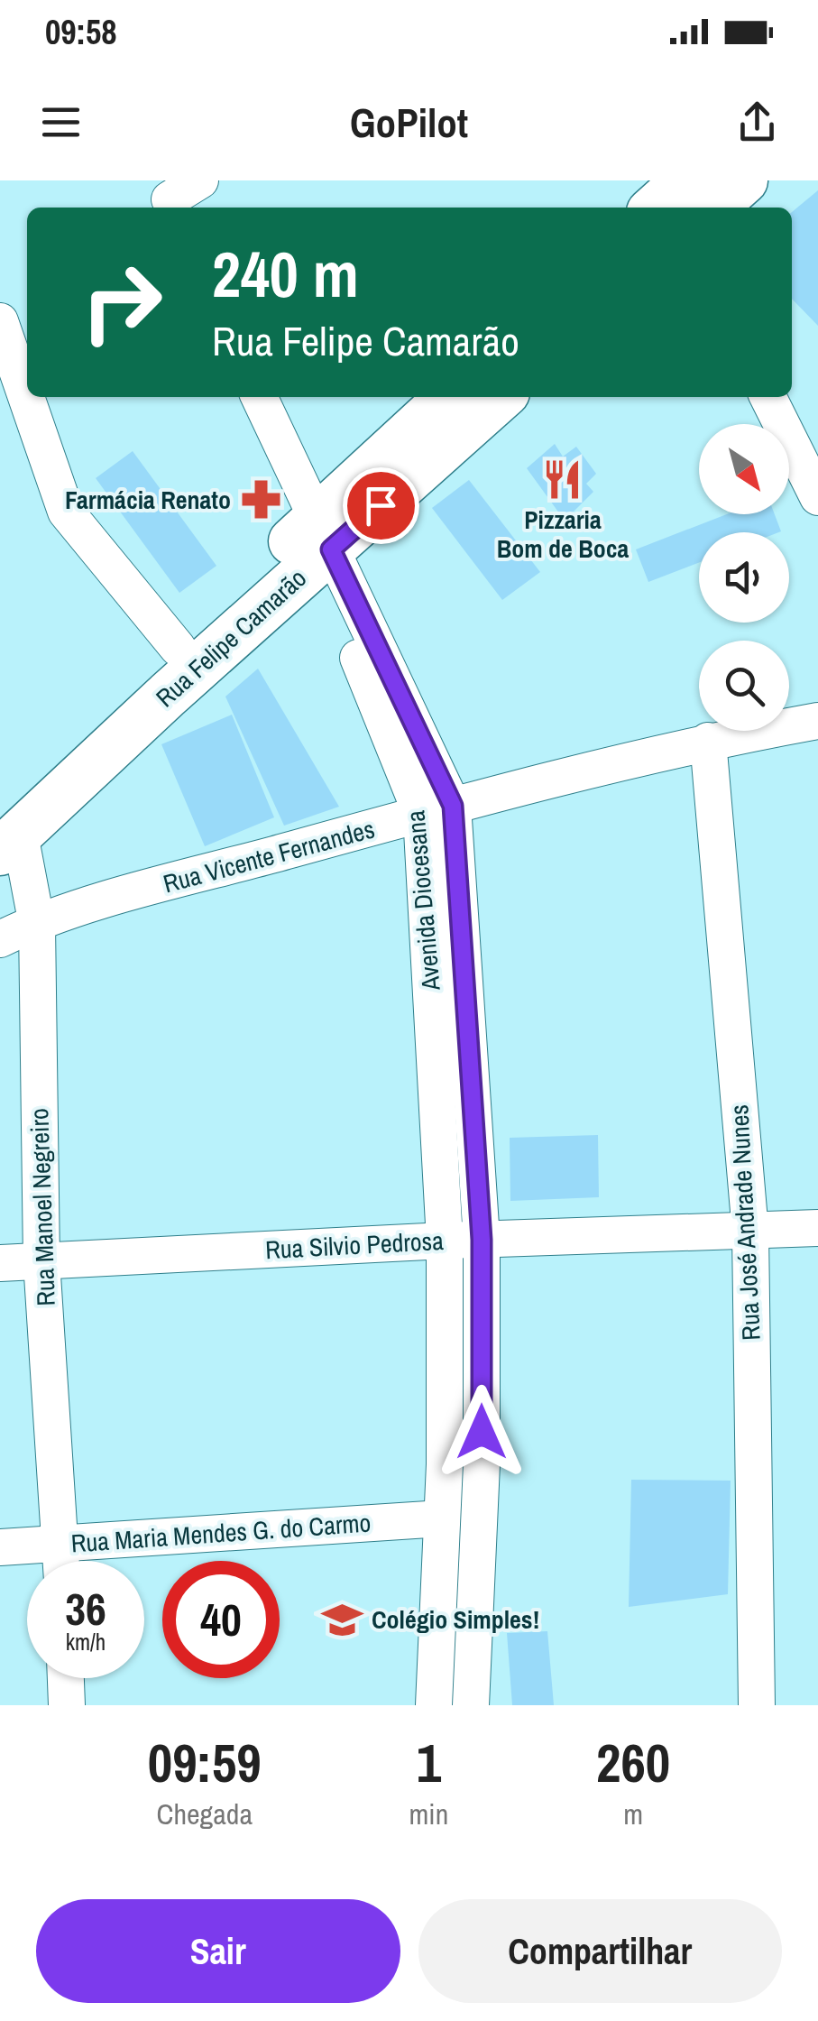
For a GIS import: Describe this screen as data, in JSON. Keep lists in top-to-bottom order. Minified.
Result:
{"streets":{"main road":["Rua Felipe Camarão"],"street":["Rua Vicente Fernandes","Avenida Diocesana","Rua Manoel Negreiro","Rua José Andrade Nunes","Rua Silvio Pedrosa","Rua Maria Mendes G. do Carmo"]},"crossings":[["Rua Felipe Camarão","Avenida Diocesana"],["Rua Felipe Camarão","Rua Manoel Negreiro"],["Rua Vicente Fernandes","Avenida Diocesana"],["Rua Vicente Fernandes","Rua Manoel Negreiro"],["Rua Vicente Fernandes","Rua José Andrade Nunes"],["Avenida Diocesana","Rua Silvio Pedrosa"],["Avenida Diocesana","Rua Maria Mendes G. do Carmo"],["Rua Manoel Negreiro","Rua Silvio Pedrosa"],["Rua Manoel Negreiro","Rua Maria Mendes G. do Carmo"],["Rua José Andrade Nunes","Rua Silvio Pedrosa"]],"places":{"restaurant":["Pizzaria Bom de Boca"],"pharmacy":["Farmácia Renato"],"school or university":["Colégio Simples!"]},"north":"bottom right","page":{"status":"09:58","header":"GoPilot","turn":["240 m","Rua Felipe Camarão"],"speed":"36 km/h","limit":"40","eta":["09:59","Chegada","1","min","260","m"],"buttons":["Sair","Compartilhar"]}}
